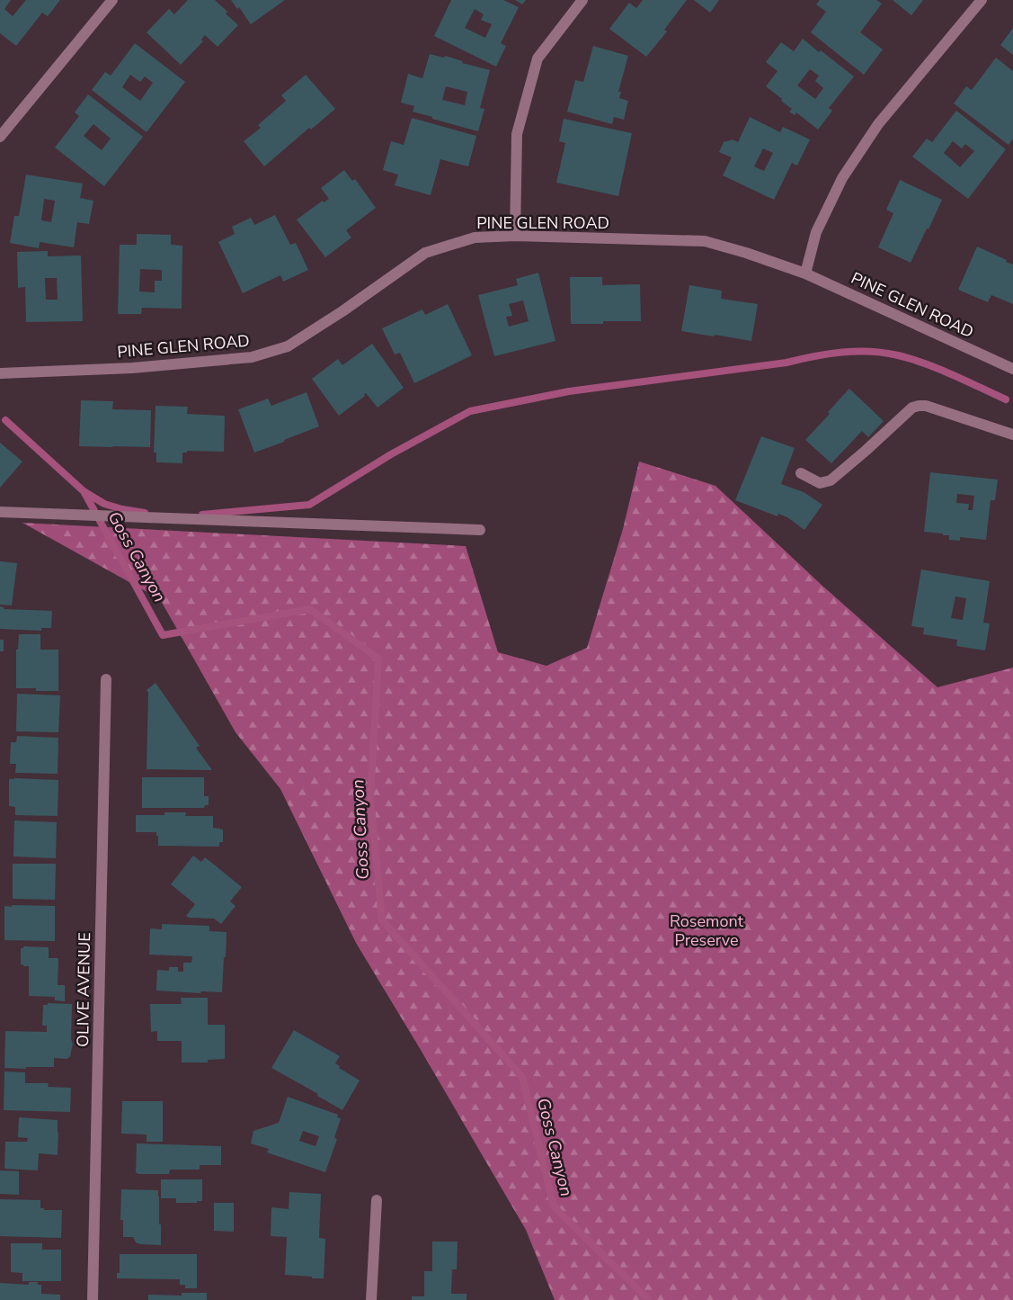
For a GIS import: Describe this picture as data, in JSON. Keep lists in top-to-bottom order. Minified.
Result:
{"streets":{"street":["PINE GLEN ROAD","OLIVE AVENUE"]},"water":["Goss Canyon"],"parks":["Rosemont Preserve"]}
